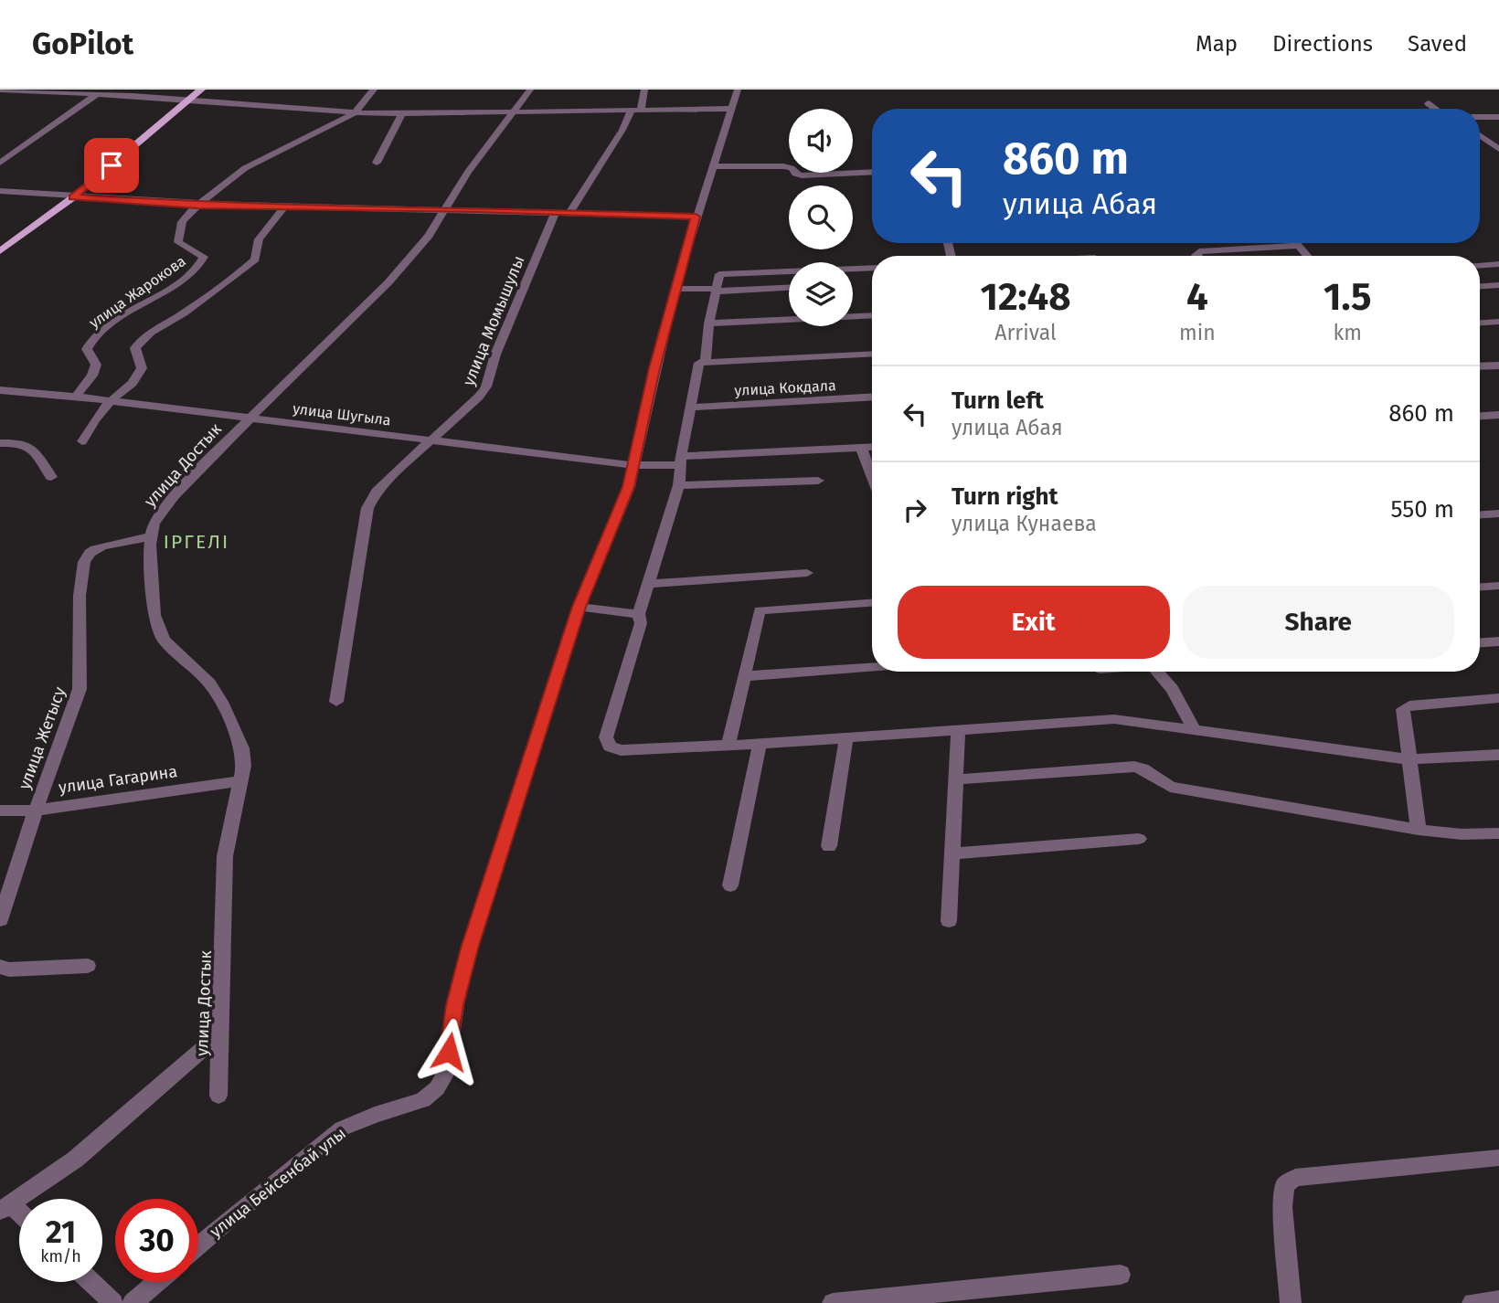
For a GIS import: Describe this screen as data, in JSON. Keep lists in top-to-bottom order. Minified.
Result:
{"streets":{"street":["улица Жарокова","улица Момышулы","улица Кокдала","улица Шугыла","улица Достык","улица Жетысу","улица Гагарина","улица Бейсенбай улы"]},"crossings":[["улица Жарокова","улица Шугыла"],["улица Момышулы","улица Шугыла"],["улица Шугыла","улица Достык"],["улица Шугыла","улица Бейсенбай улы"],["улица Достык","улица Жетысу"],["улица Достык","улица Гагарина"],["улица Жетысу","улица Гагарина"]],"districts":["ІРГЕЛІ"],"page":{"header":"GoPilot","nav":["Map","Directions","Saved"],"turn":["860 m","улица Абая"],"eta":["12:48","Arrival","4","min","1.5","km"],"list":[{"name":"Turn left","note":"улица Абая","value":"860 m"},{"name":"Turn right","note":"улица Кунаева","value":"550 m"}],"buttons":["Exit","Share"],"speed":"21 km/h","limit":"30"}}
